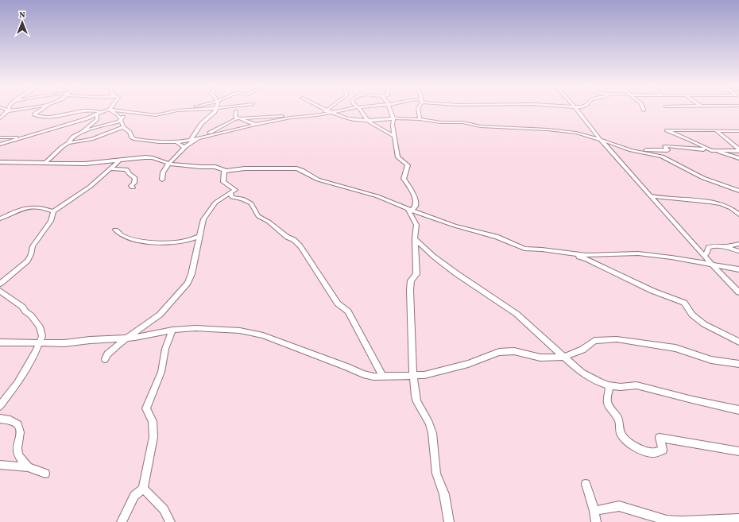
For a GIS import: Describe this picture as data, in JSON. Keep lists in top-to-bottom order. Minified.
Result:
{"north":"top"}
